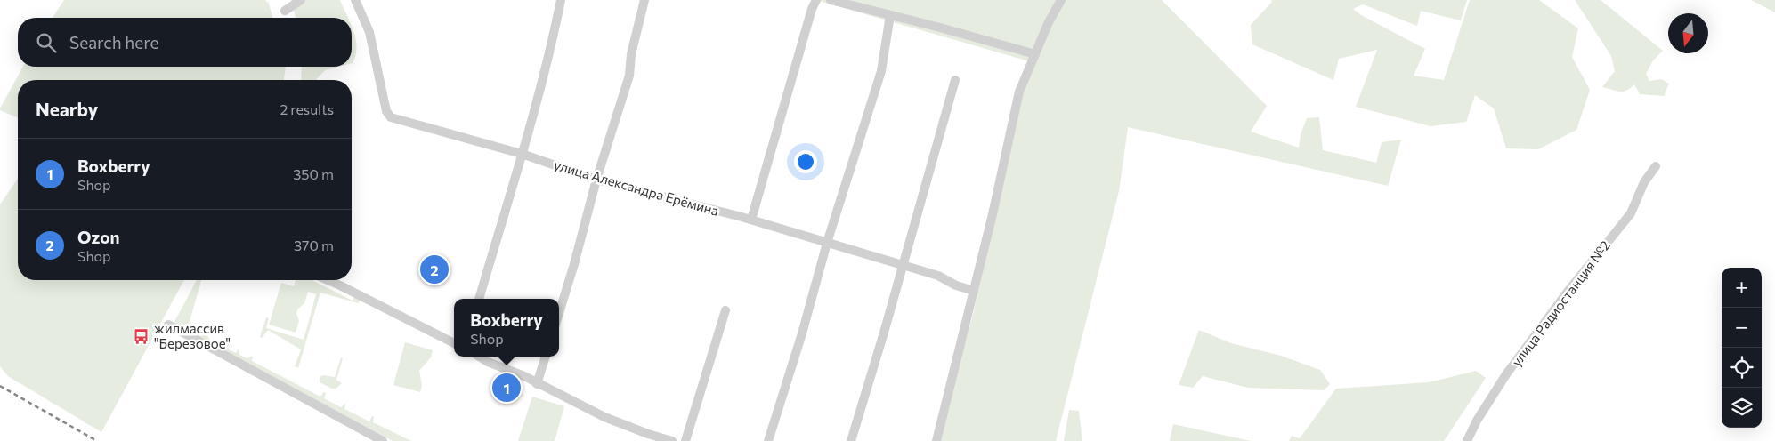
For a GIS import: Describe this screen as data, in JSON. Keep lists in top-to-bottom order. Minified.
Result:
{"streets":{"street":["улица Александра Ерёмина","улица Радиостанция №2"]},"places":{"bus stop":["жилмассив \"Березовое\""]},"north":"bottom","page":{"search":"Search here","heading":["Nearby","2 results"],"list":[{"mark":"1","name":"Boxberry","note":"Shop","value":"350 m"},{"mark":"2","name":"Ozon","note":"Shop","value":"370 m"}],"pins":["2","1"],"map_buttons":["+","−"],"popup":["Boxberry","Shop"]}}
